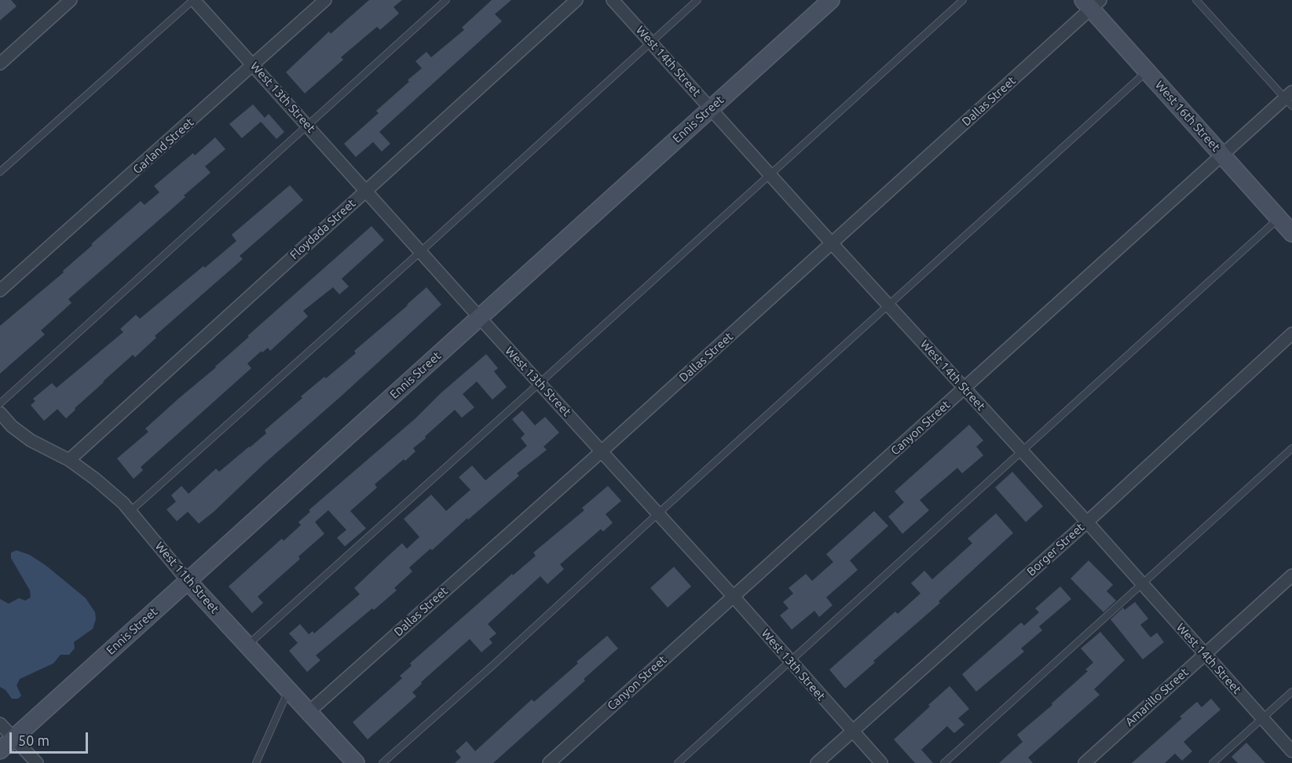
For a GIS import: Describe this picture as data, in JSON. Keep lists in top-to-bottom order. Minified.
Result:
{"streets":{"main road":["West 16th Street","Ennis Street","West 11th Street"],"street":["West 14th Street","West 13th Street","Dallas Street","Garland Street","Floydada Street","Canyon Street","Borger Street","Amarillo Street"]},"crossings":[["West 14th Street","Dallas Street"],["West 14th Street","Ennis Street"],["West 14th Street","Canyon Street"],["West 14th Street","Borger Street"],["West 14th Street","Amarillo Street"],["West 13th Street","Dallas Street"],["West 13th Street","Ennis Street"],["West 13th Street","Garland Street"],["West 13th Street","Floydada Street"],["West 13th Street","Canyon Street"],["West 13th Street","Borger Street"],["Dallas Street","West 16th Street"],["Dallas Street","West 11th Street"],["West 16th Street","Canyon Street"],["Ennis Street","West 11th Street"],["Floydada Street","West 11th Street"]],"scale_bar":"50 m"}
